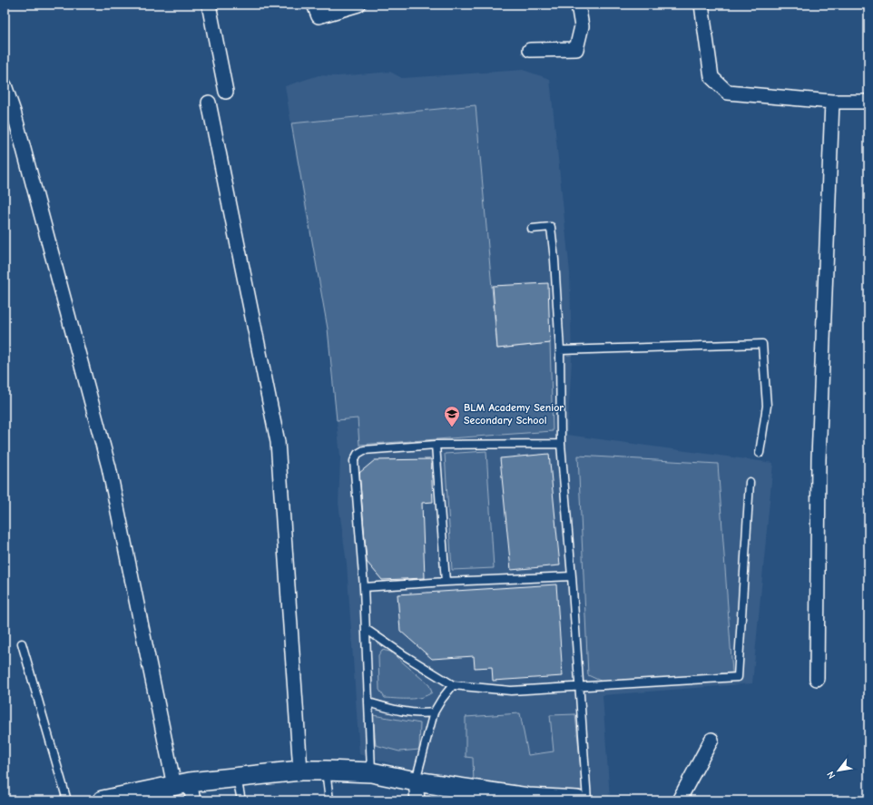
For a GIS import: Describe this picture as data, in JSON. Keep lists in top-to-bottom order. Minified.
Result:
{"places":{"school or university":["BLM Academy Senior Secondary School"]},"north":"bottom left"}
